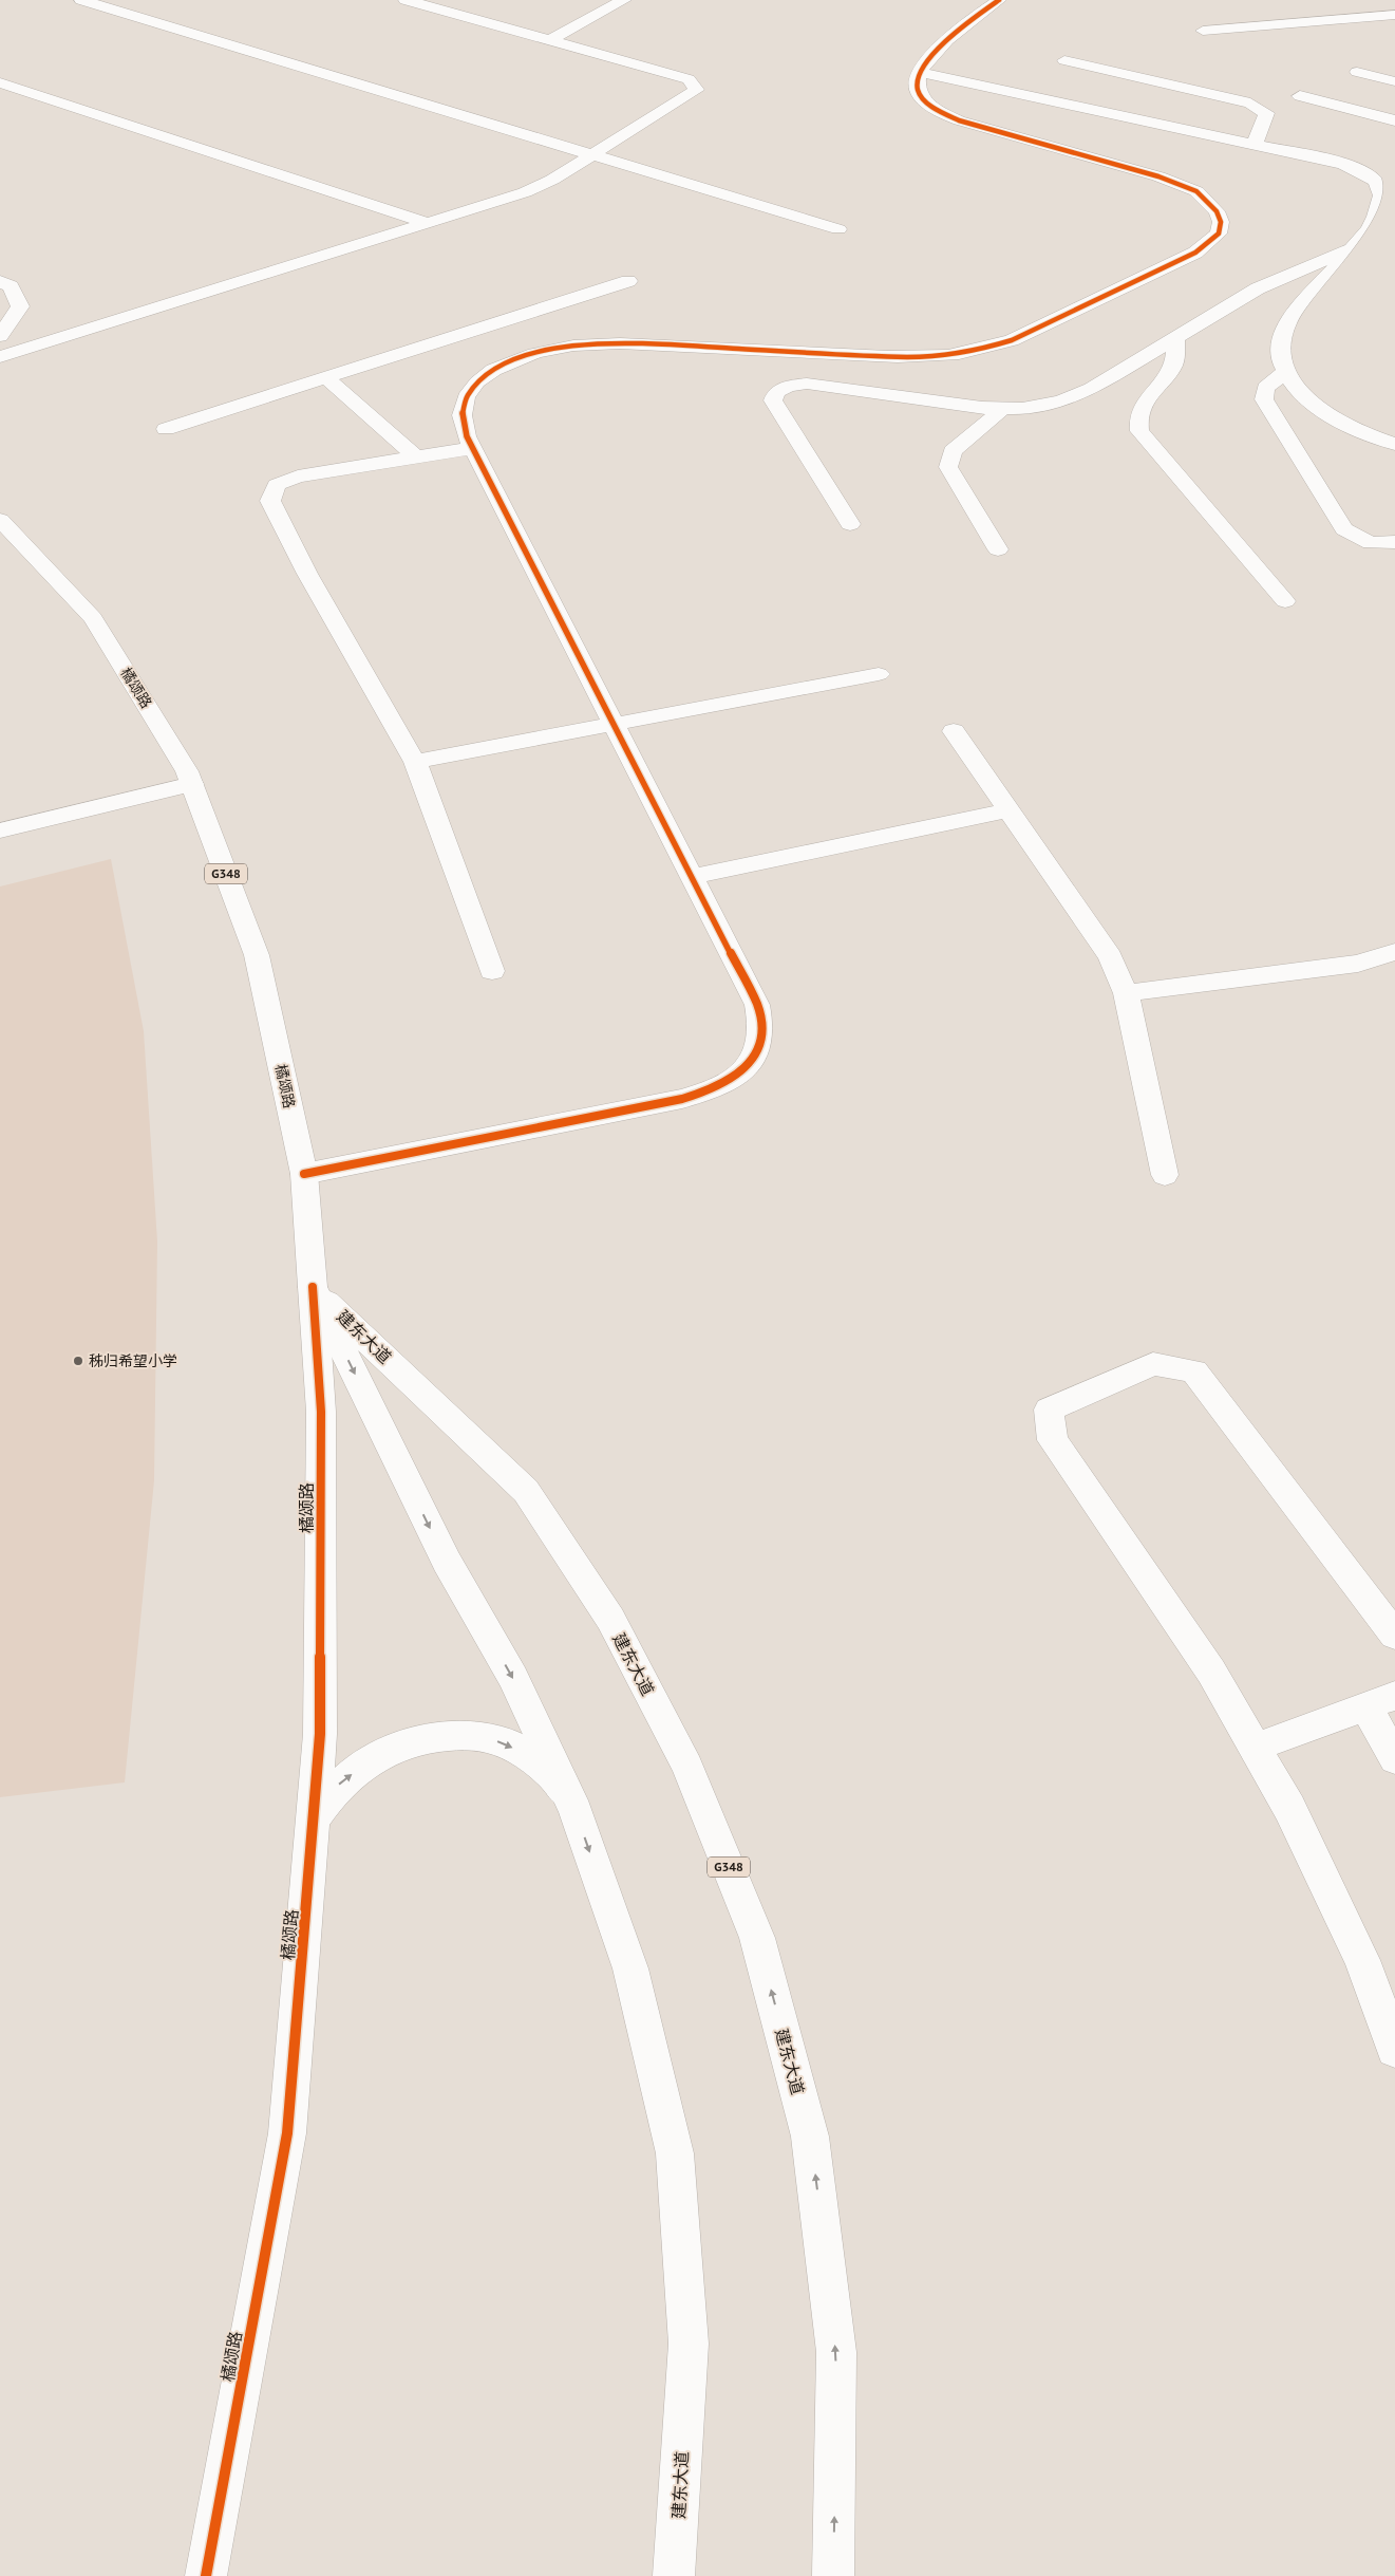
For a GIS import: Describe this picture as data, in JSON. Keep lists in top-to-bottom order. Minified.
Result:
{"streets":{"main road":["橘颂路","G348","建东大道"]},"crossings":[["橘颂路","建东大道"]],"places":["秭归希望小学"]}
